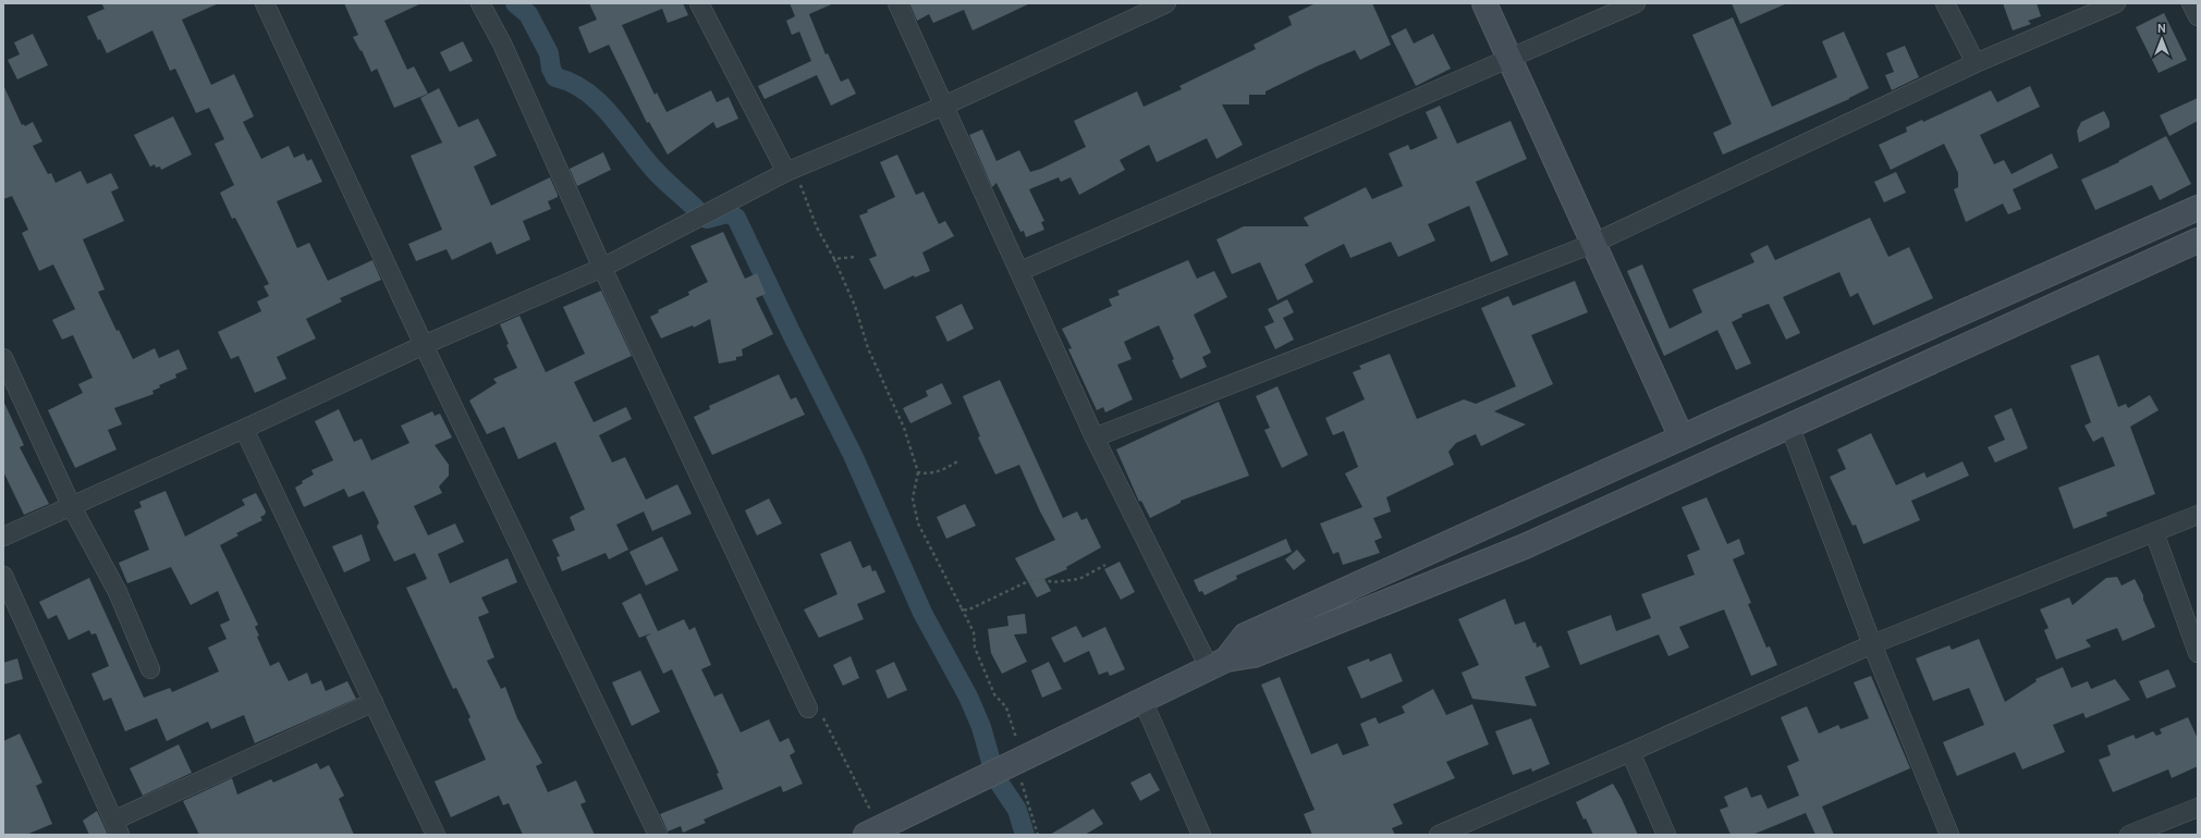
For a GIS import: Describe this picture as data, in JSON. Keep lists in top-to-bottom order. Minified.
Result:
{"north":"top"}
